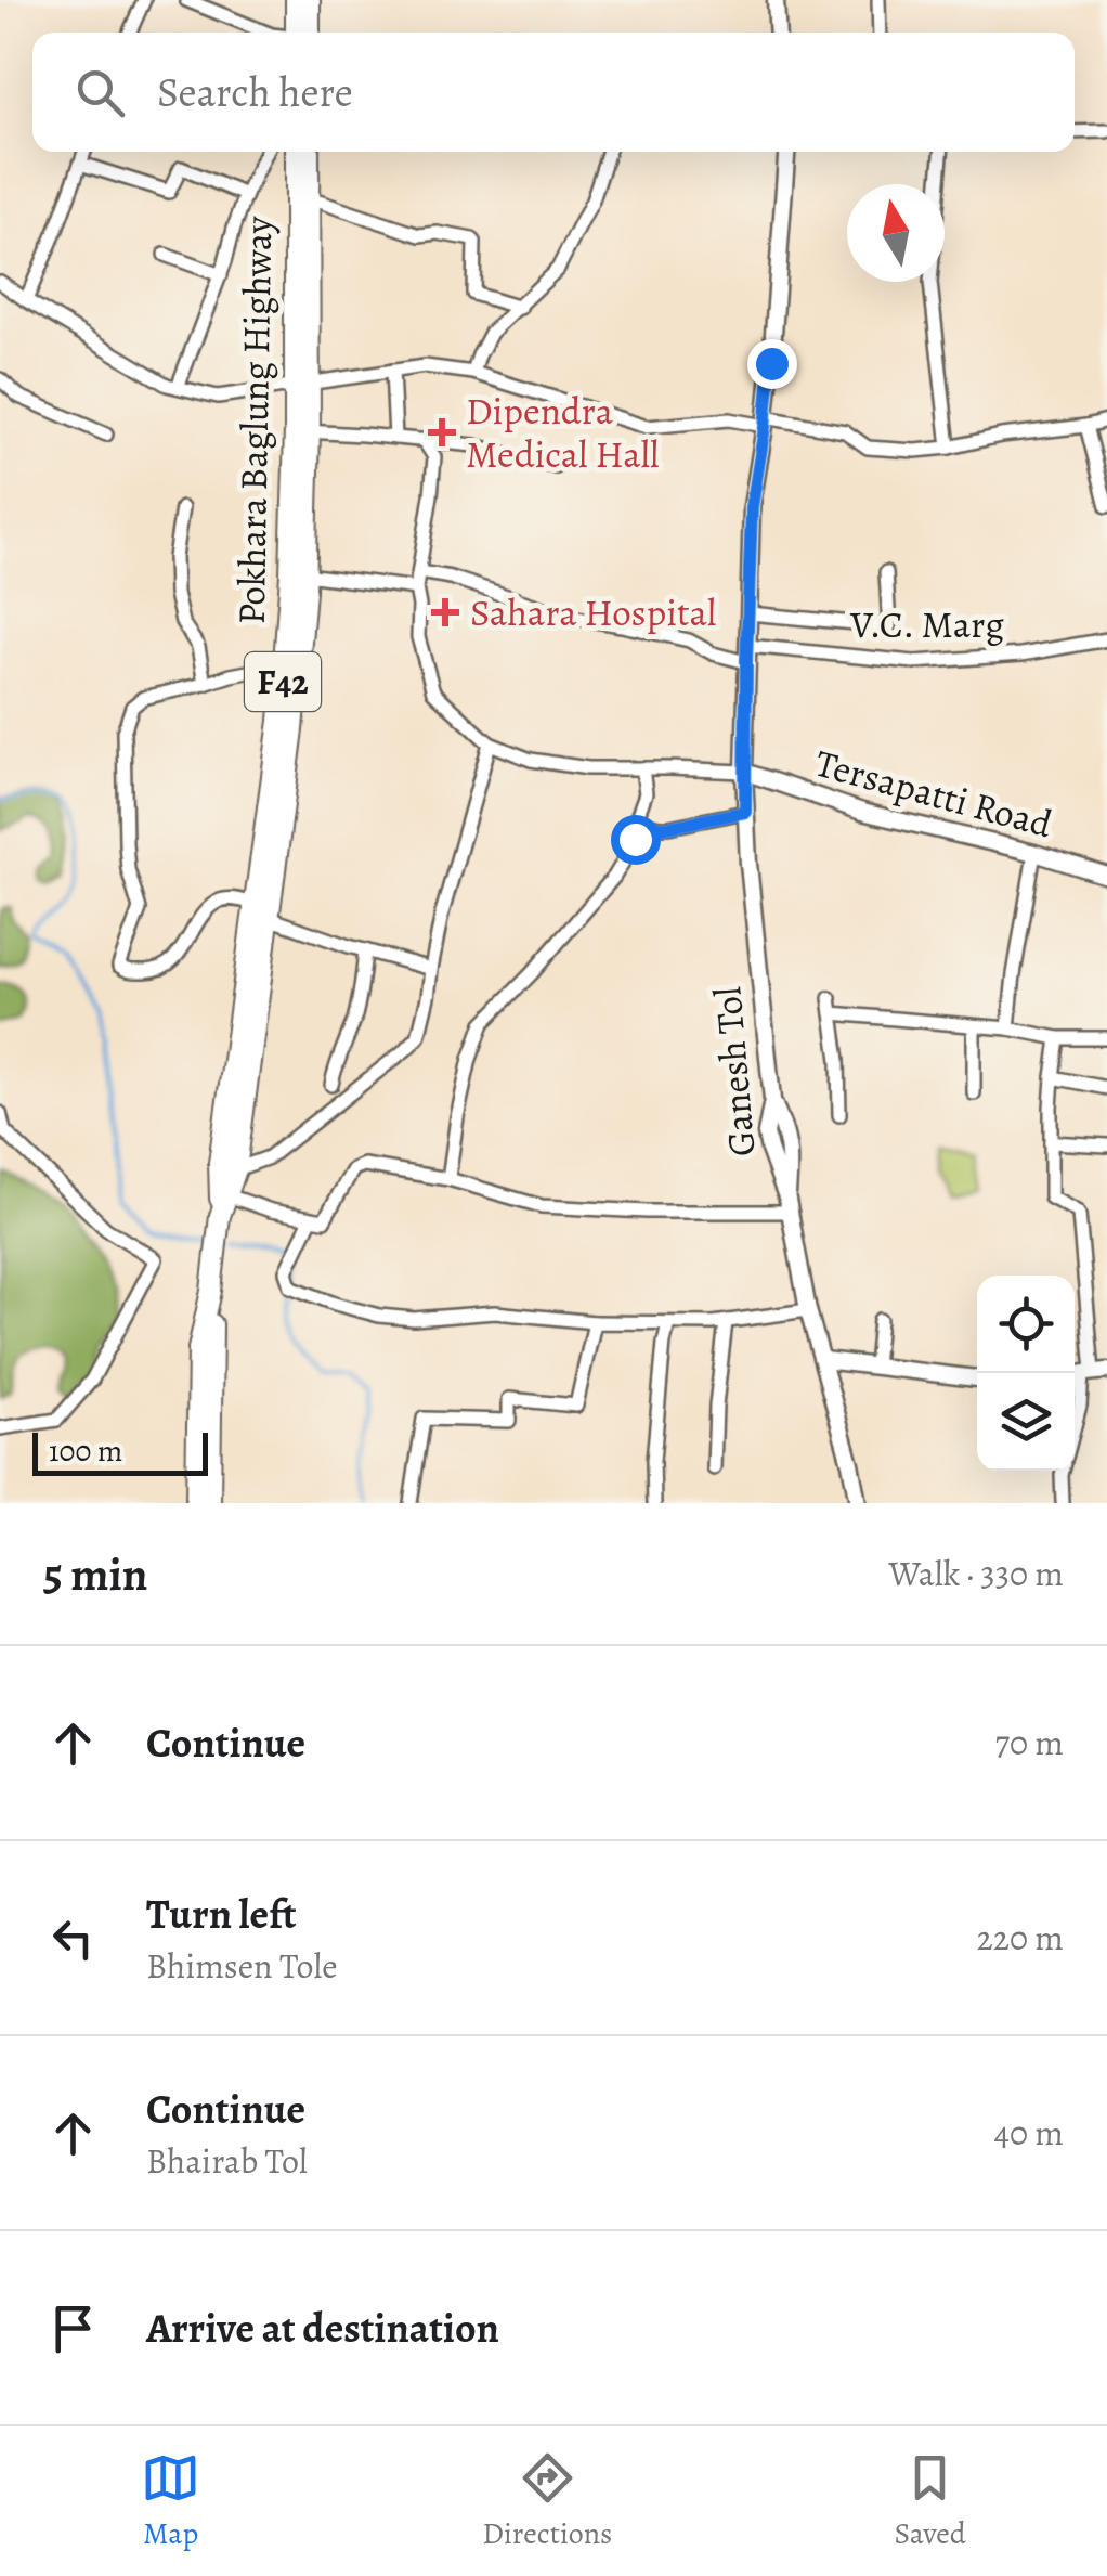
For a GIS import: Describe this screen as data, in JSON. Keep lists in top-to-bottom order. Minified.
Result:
{"streets":{"highway":["Pokhara Baglung Highway","F42"],"main road":["Tersapatti Road","Ganesh Tol"],"street":["V.C. Marg"]},"crossings":[["Pokhara Baglung Highway","F42"],["V.C. Marg","Ganesh Tol"],["Tersapatti Road","Ganesh Tol"]],"places":{"health":["Dipendra Medical Hall","Sahara Hospital"]},"scale_bar":"100 m","north":"top","page":{"search":"Search here","scale":"100 m","heading":["5 min","Walk · 330 m"],"list":[["Continue","70 m"],["Turn left","Bhimsen Tole","220 m"],["Continue","Bhairab Tol","40 m"],"Arrive at destination"],"nav":["Map","Directions","Saved"]}}
